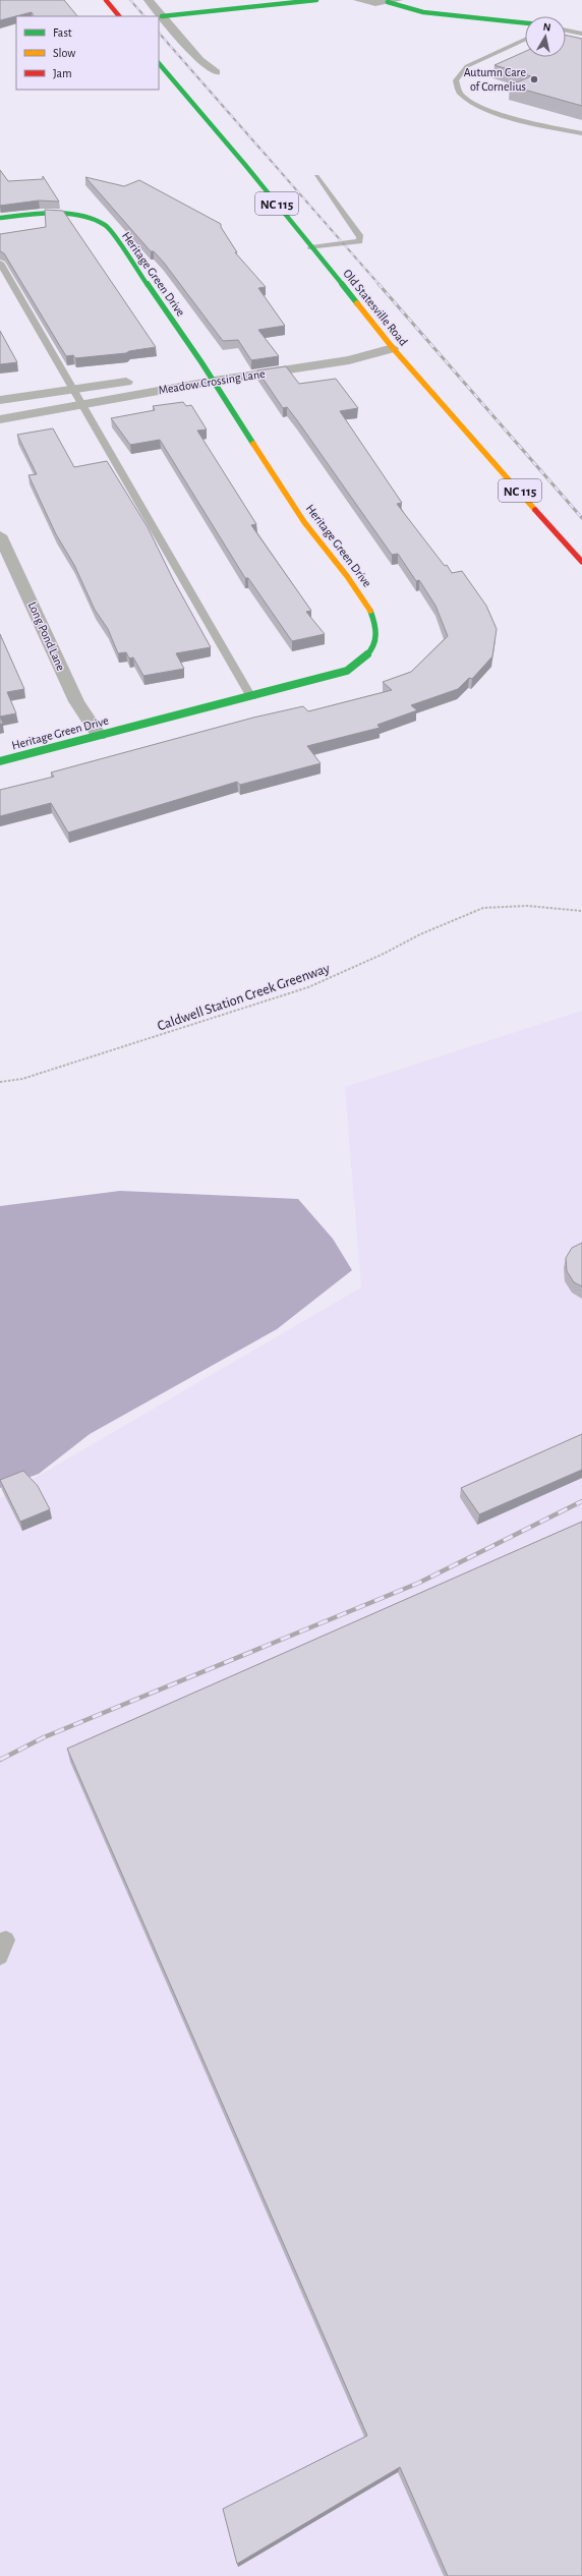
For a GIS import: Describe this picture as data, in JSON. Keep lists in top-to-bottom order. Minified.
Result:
{"streets":{"street":["NC 115","Heritage Green Drive","Old Statesville Road","Meadow Crossing Lane","Long Pond Lane"],"path":["Caldwell Station Creek Greenway"]},"crossings":[["Heritage Green Drive","Meadow Crossing Lane"],["Heritage Green Drive","Long Pond Lane"],["Old Statesville Road","Meadow Crossing Lane"]],"places":["Autumn Care of Cornelius"],"legend":["Fast","Slow","Jam"],"north":"top"}
